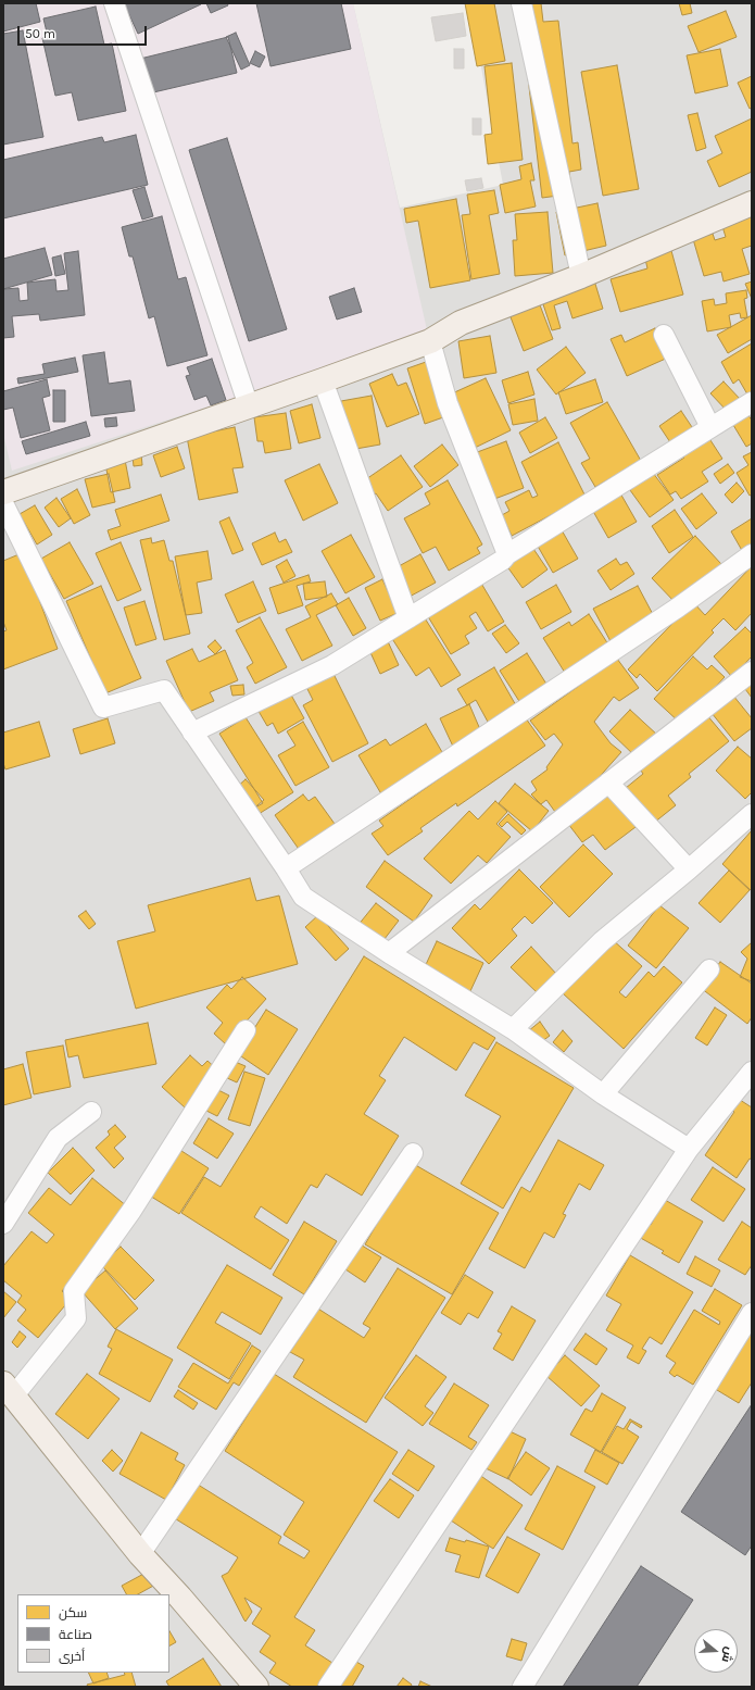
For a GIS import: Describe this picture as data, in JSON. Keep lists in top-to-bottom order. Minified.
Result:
{"legend":["سكن","صناعة","أخرى"],"scale_bar":"50 m","north":"right"}
